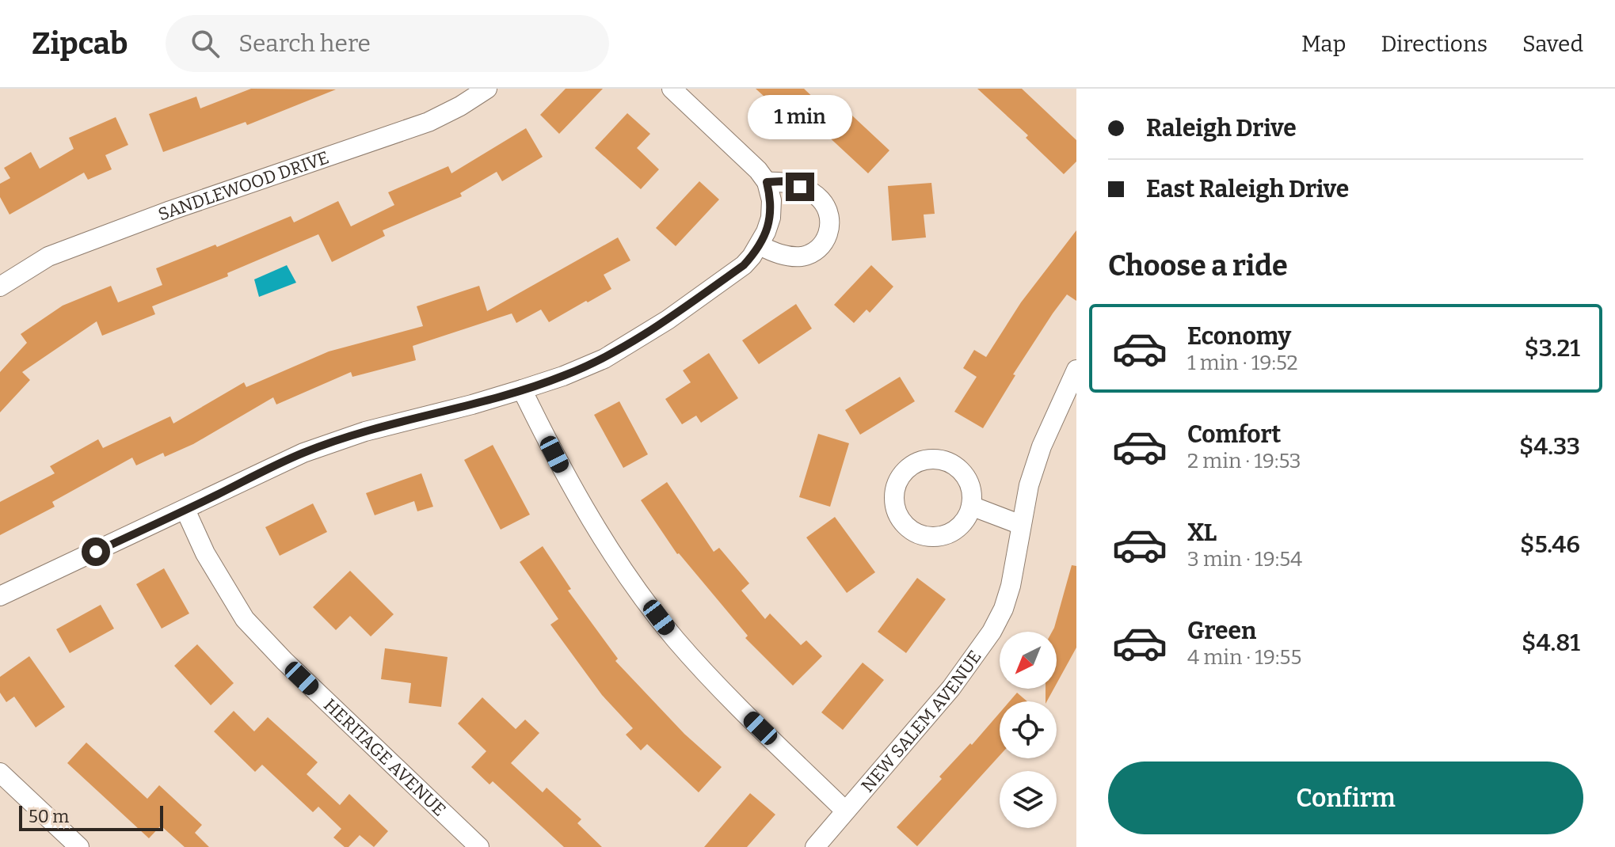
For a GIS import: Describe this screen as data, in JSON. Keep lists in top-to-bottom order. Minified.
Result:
{"streets":{"street":["SANDLEWOOD DRIVE","NEW SALEM AVENUE","HERITAGE AVENUE"]},"scale_bar":"50 m","north":"bottom left","page":{"header":"Zipcab","search":"Search here","nav":["Map","Directions","Saved"],"banner":["Raleigh Drive","East Raleigh Drive"],"bubble":"1 min","heading":"Choose a ride","list":[{"name":"Economy","note":"1 min · 19:52","value":"$3.21"},{"name":"Comfort","note":"2 min · 19:53","value":"$4.33"},{"name":"XL","note":"3 min · 19:54","value":"$5.46"},{"name":"Green","note":"4 min · 19:55","value":"$4.81"}],"buttons":"Confirm","scale":"50 m"}}
